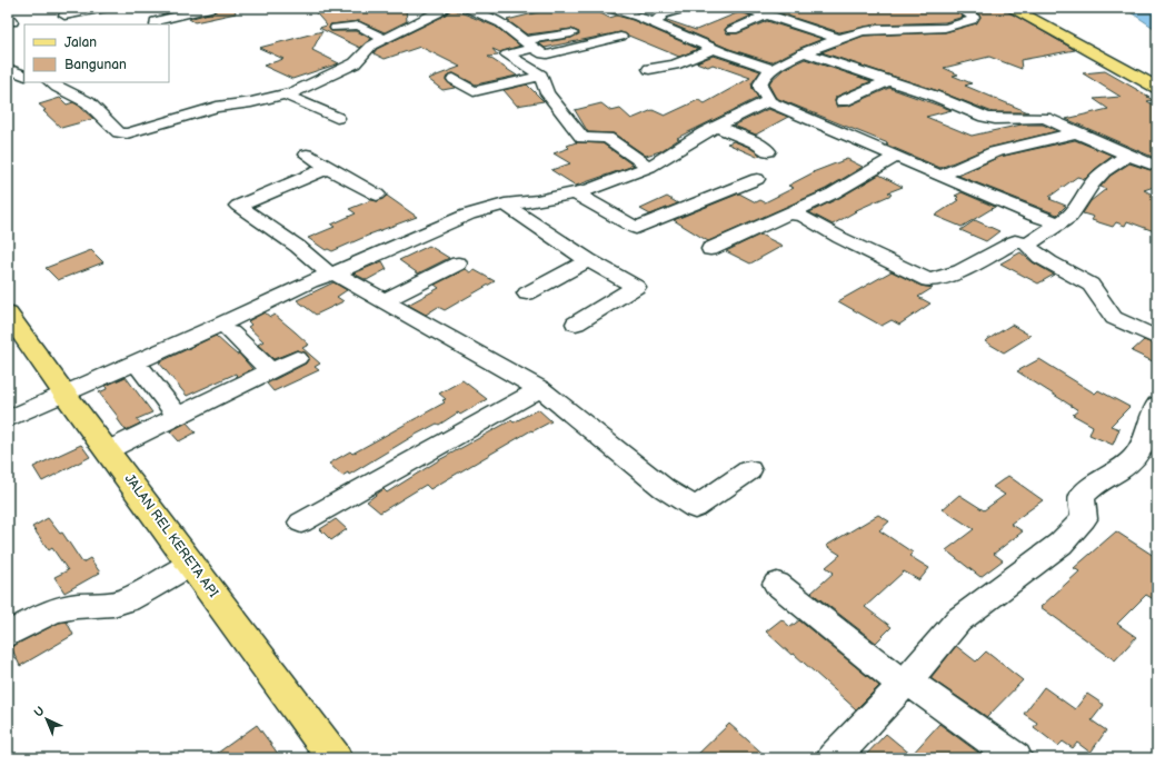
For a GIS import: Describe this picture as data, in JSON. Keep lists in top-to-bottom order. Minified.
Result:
{"streets":{"main road":["JALAN REL KERETA API"]},"legend":["Jalan","Bangunan"],"north":"top left"}
